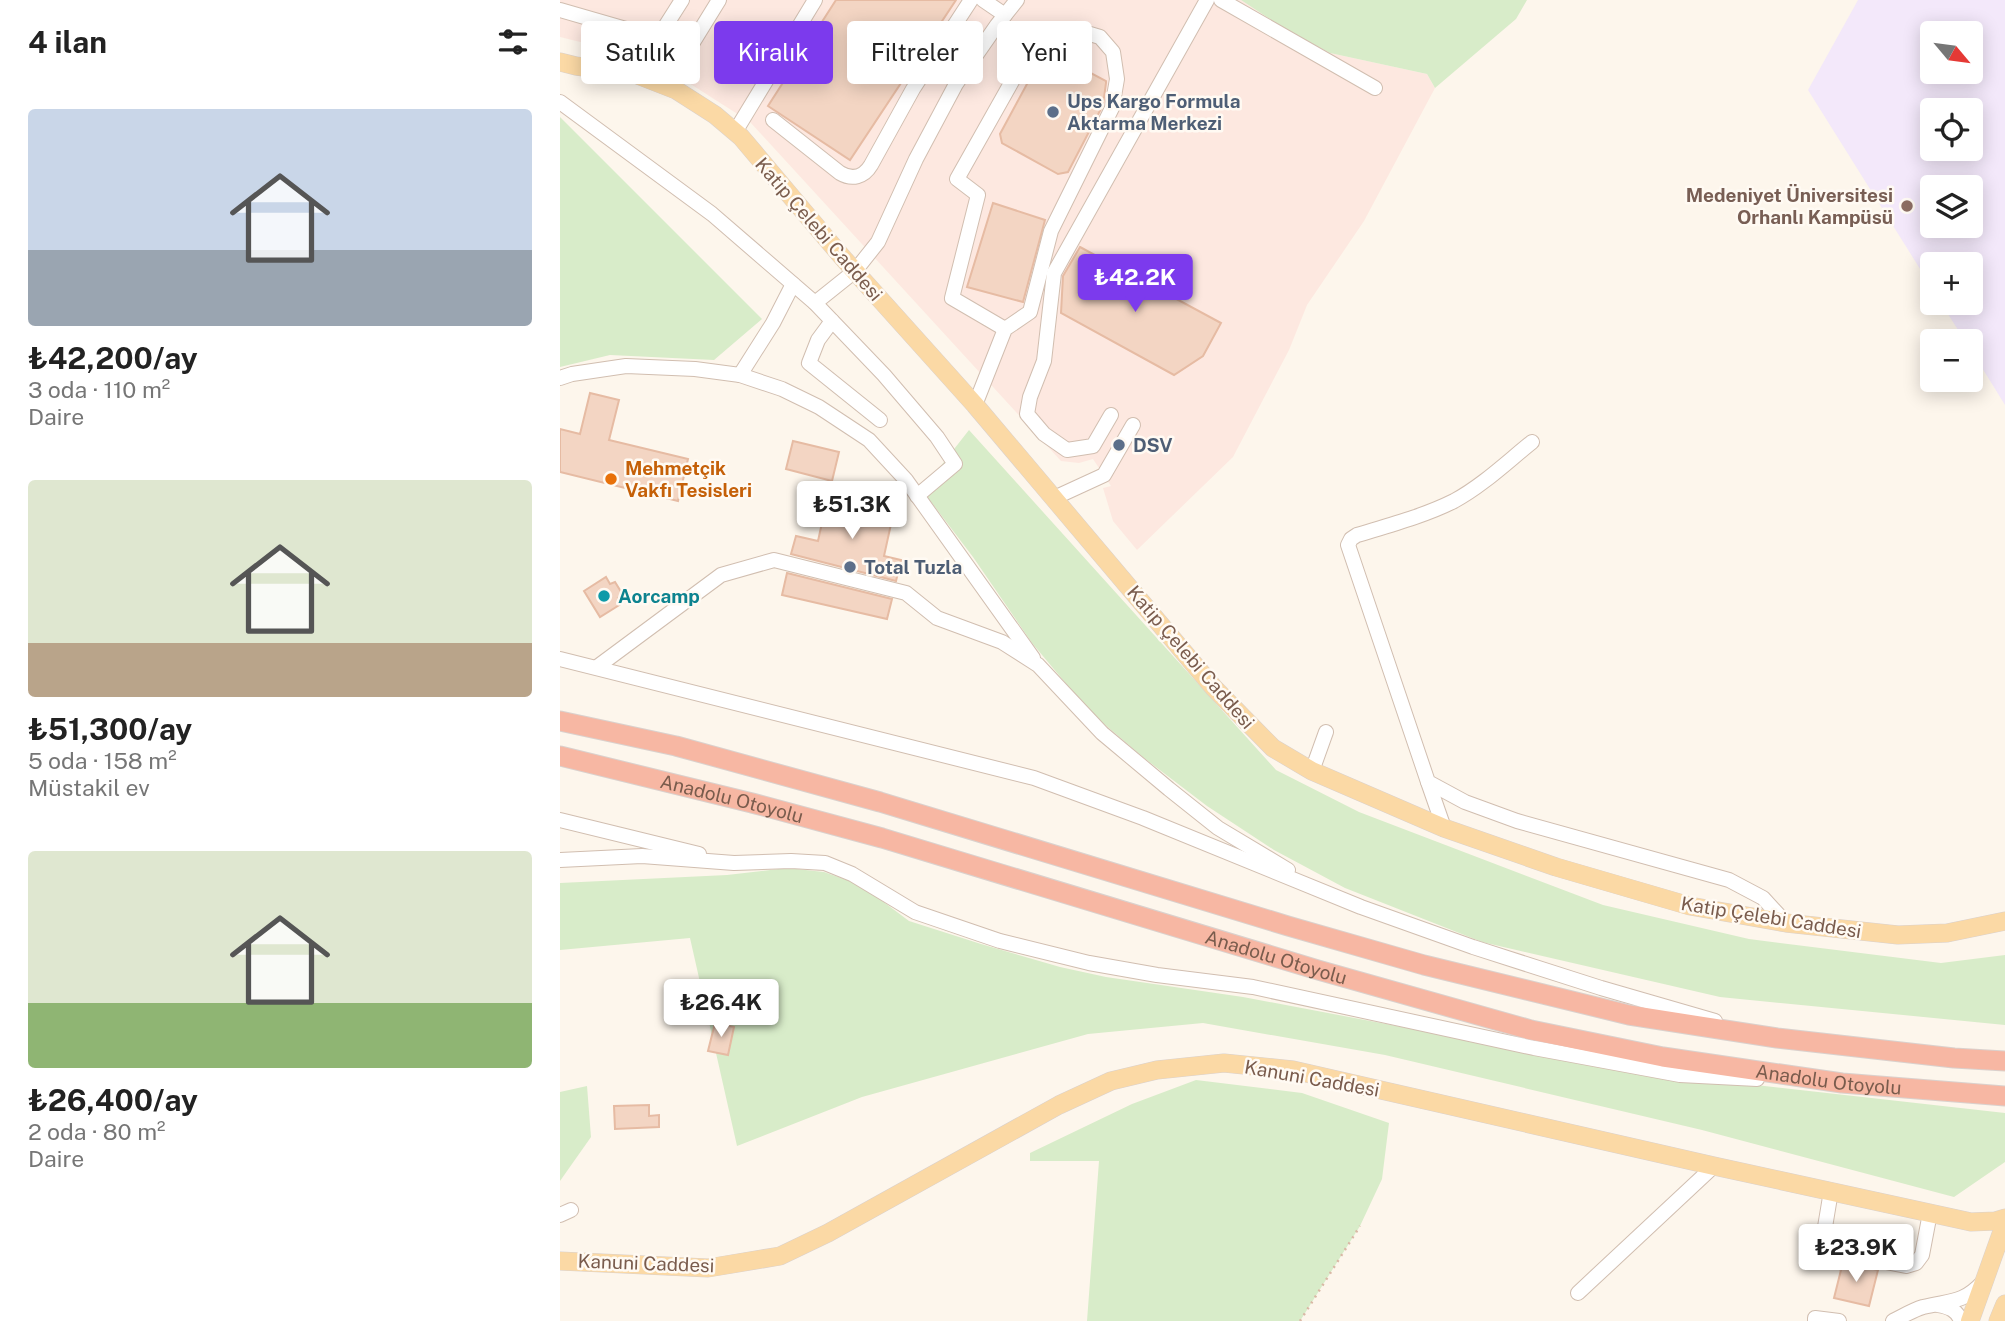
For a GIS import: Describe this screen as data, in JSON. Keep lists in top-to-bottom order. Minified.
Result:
{"streets":{"highway":["Anadolu Otoyolu"],"main road":["Katip Çelebi Caddesi","Kanuni Caddesi"]},"places":["Ups Kargo Formula Aktarma Merkezi","Medeniyet Üniversitesi Orhanlı Kampüsü","DSV","Mehmetçik Vakfı Tesisleri","Total Tuzla","Aorcamp"],"north":"bottom right","page":{"heading":"4 ilan","map_buttons":["+","−"],"chip":["Satılık","Kiralık","Filtreler","Yeni"],"list":[{"name":"₺42,200/ay","note":"3 oda · 110 m² · Daire"},{"name":"₺51,300/ay","note":"5 oda · 158 m² · Müstakil ev"},{"name":"₺26,400/ay","note":"2 oda · 80 m² · Daire"}],"price":["₺42.2K","₺51.3K","₺26.4K","₺23.9K"]}}
